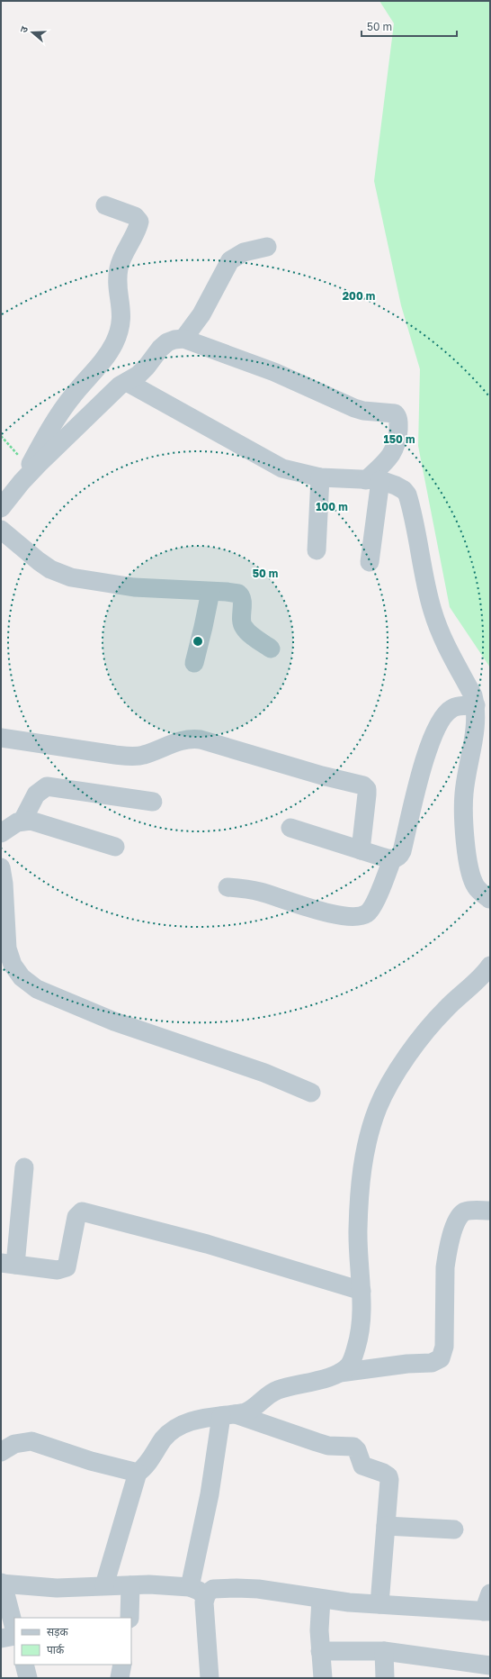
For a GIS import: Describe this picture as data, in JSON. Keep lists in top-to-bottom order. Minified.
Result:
{"legend":["सड़क","पार्क"],"scale_bar":"50 m","north":"left","rings":["200 m","150 m","100 m","50 m"]}
